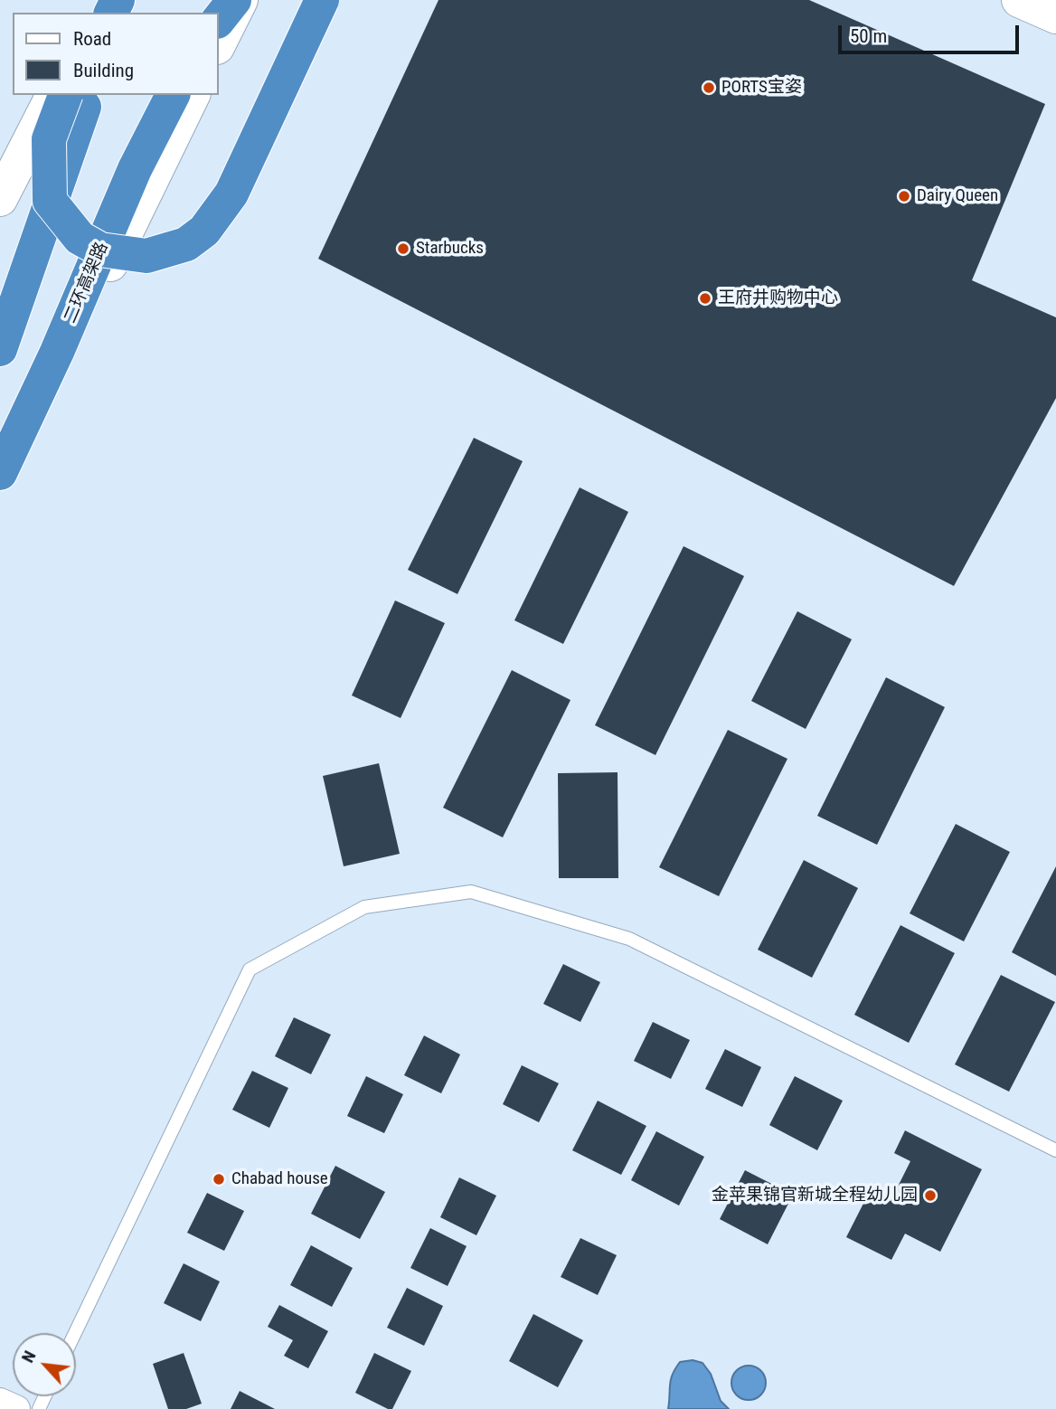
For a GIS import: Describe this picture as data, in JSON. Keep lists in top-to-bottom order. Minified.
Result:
{"streets":{"highway":["二环高架路"]},"places":["PORTS宝姿","Dairy Queen","Starbucks","王府井购物中心","Chabad house","金苹果锦官新城全程幼儿园"],"legend":["Road","Building"],"scale_bar":"50 m","north":"top left"}
